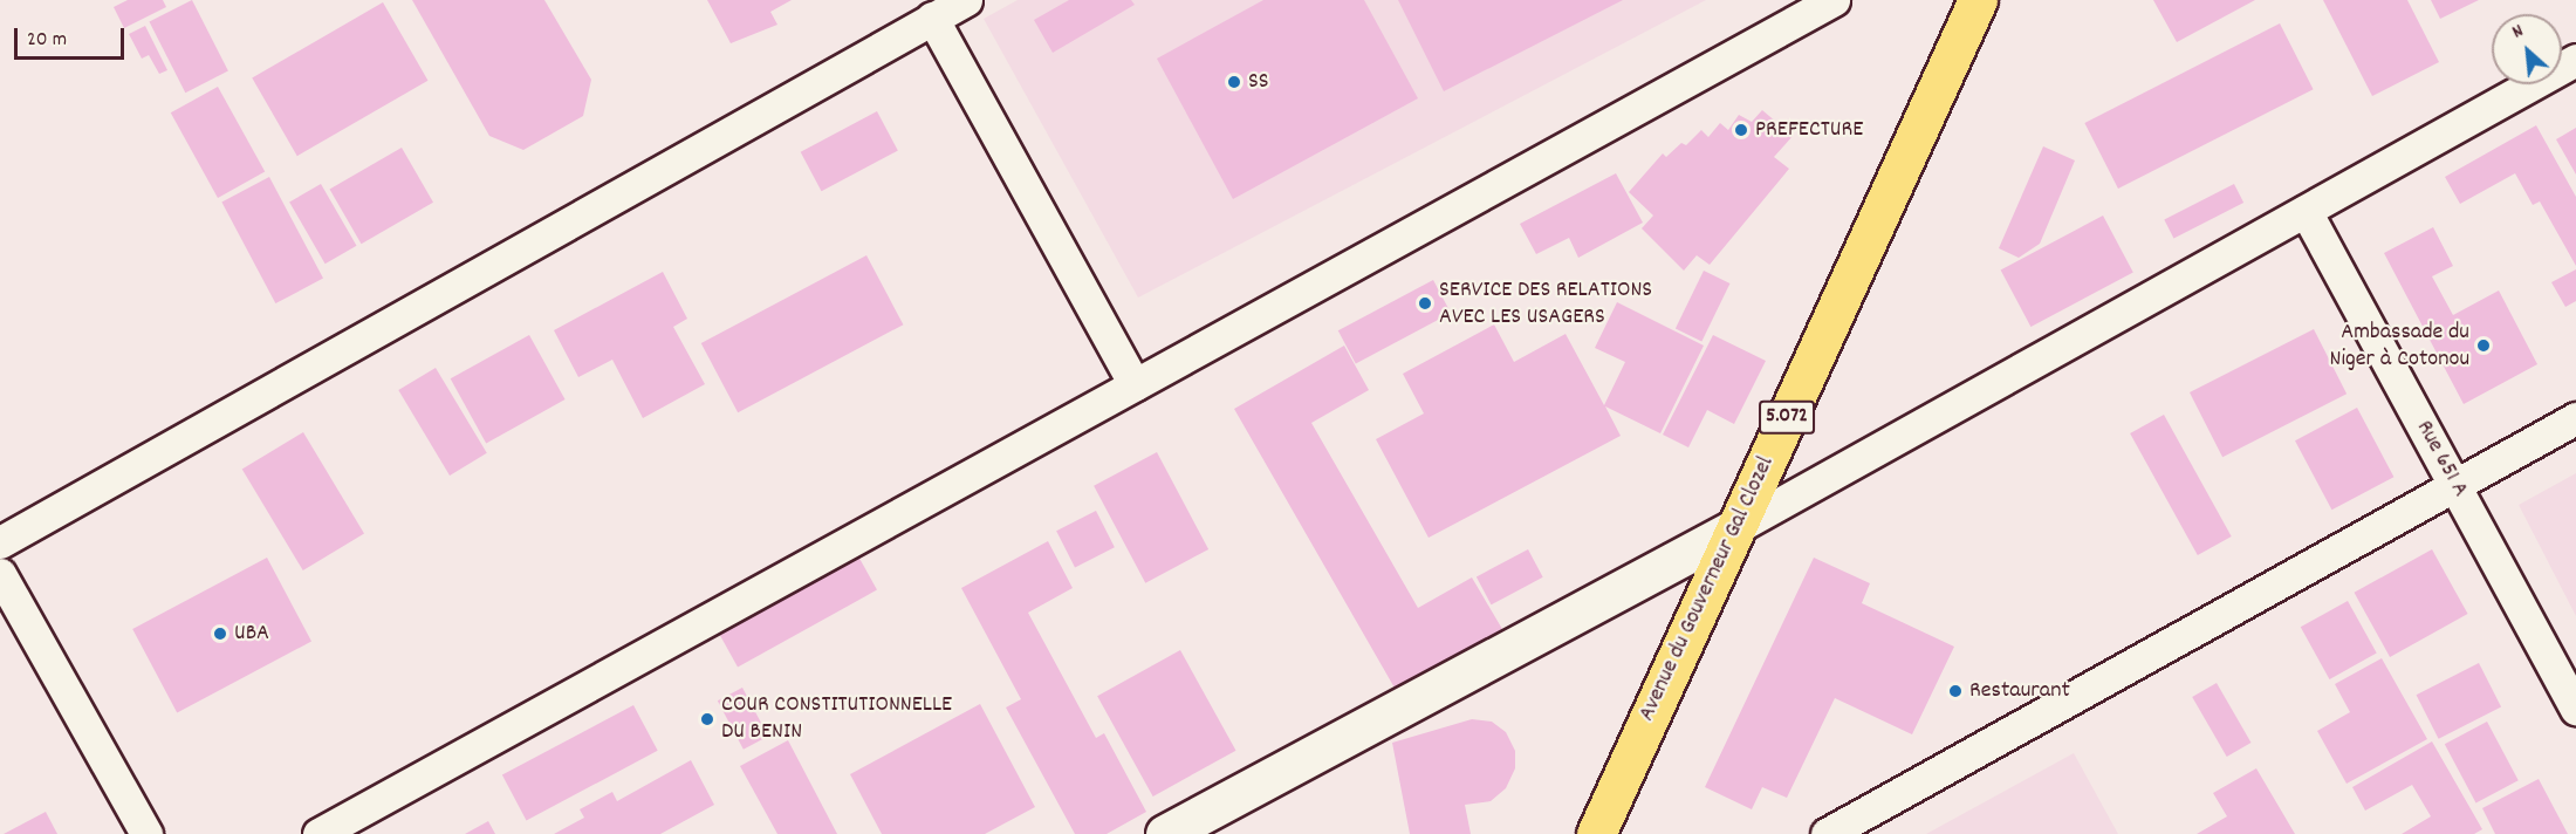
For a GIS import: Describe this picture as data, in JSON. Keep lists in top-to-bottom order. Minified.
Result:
{"streets":{"main road":["5.072","Avenue du Gouverneur Gal Clozel"],"street":["Rue 651 A"]},"places":["SS","PREFECTURE","SERVICE DES RELATIONS AVEC LES USAGERS","Ambassade du Niger à Cotonou","UBA","Restaurant","COUR CONSTITUTIONNELLE DU BENIN"],"scale_bar":"20 m","north":"top left"}
